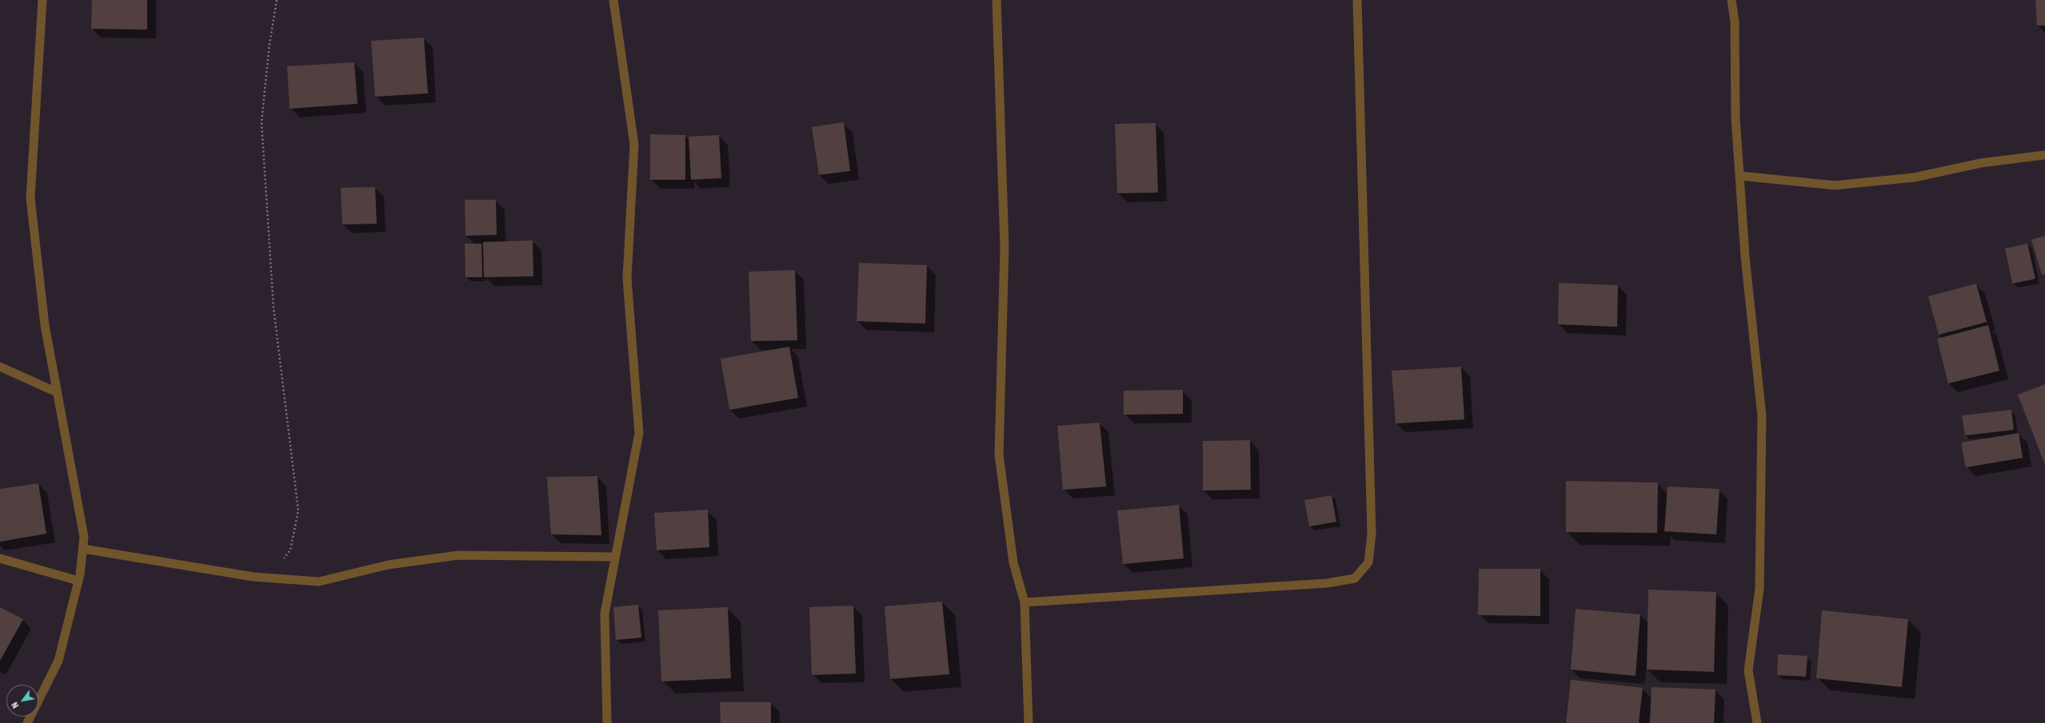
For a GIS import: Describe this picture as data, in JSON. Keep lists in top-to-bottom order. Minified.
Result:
{"north":"bottom left"}
